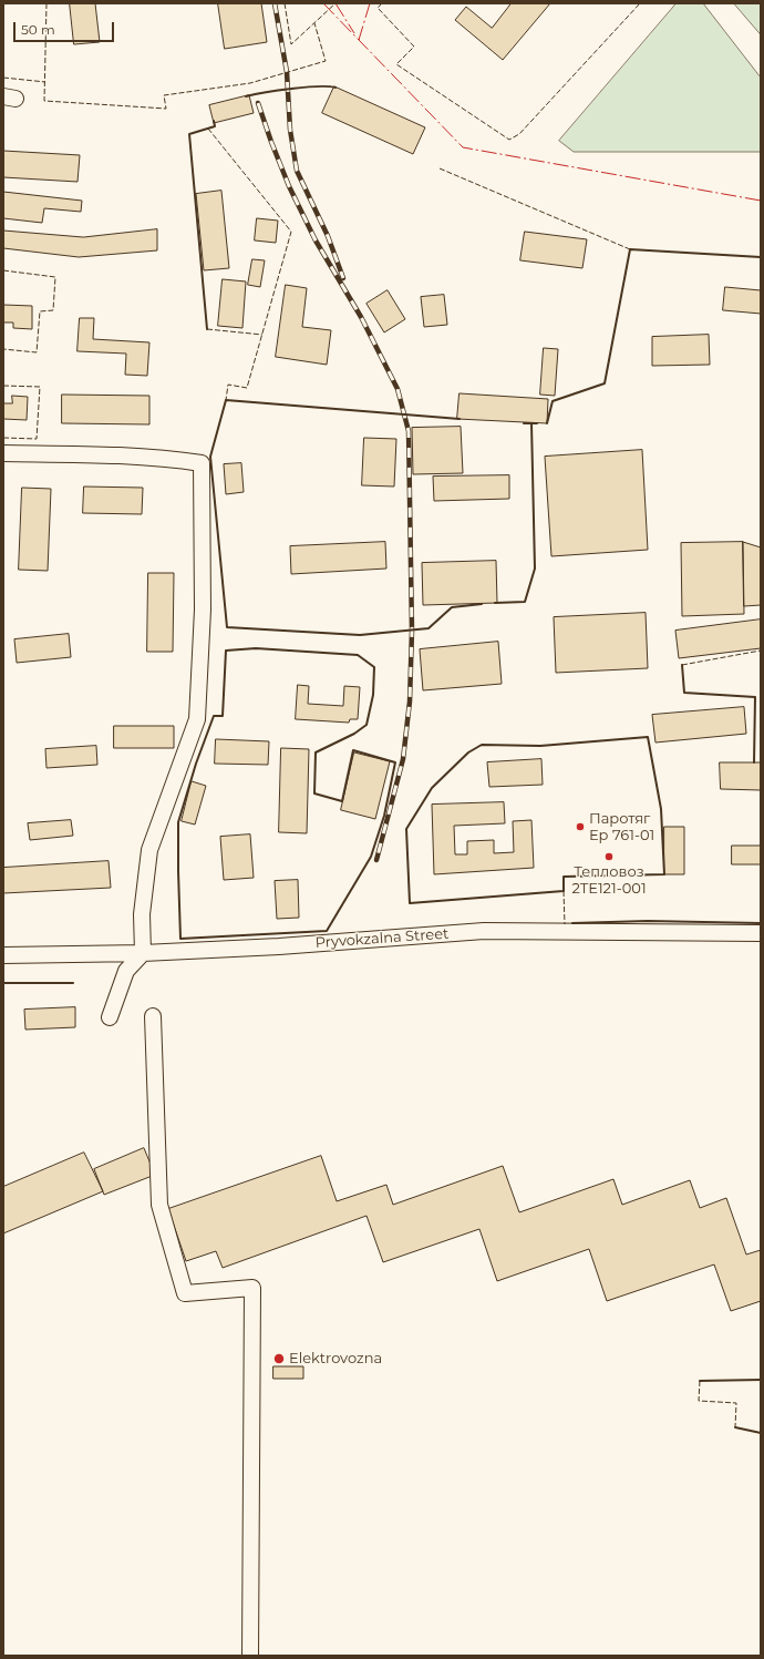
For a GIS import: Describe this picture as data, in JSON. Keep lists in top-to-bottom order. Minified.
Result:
{"streets":{"street":["Pryvokzalna Street"]},"places":["Паротяг Ер 761-01","Тепловоз 2ТЕ121-001","Elektrovozna"],"scale_bar":"50 m"}
